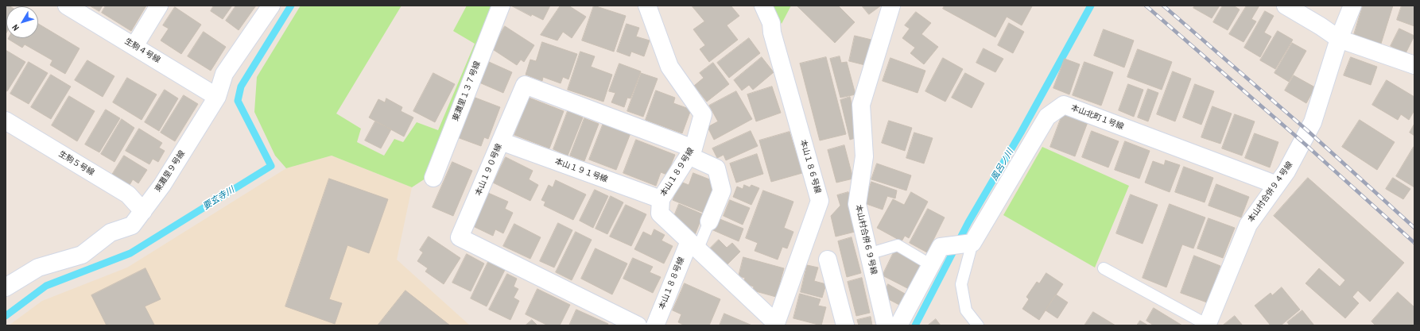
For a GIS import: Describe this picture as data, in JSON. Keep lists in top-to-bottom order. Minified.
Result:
{"streets":{"street":["生駒４号線","東灘里１３７号線","本山北町１号線","生駒５号線","本山１８６号線","本山１９０号線","本山１９１号線","東灘里９号線","本山１８９号線","本山村合併９４号線","本山村合併６９号線","本山１８８号線"]},"crossings":[["生駒４号線","東灘里９号線"],["本山北町１号線","本山村合併９４号線"],["生駒５号線","東灘里９号線"],["本山１８６号線","本山１８９号線"],["本山１９０号線","本山１９１号線"],["本山１９０号線","本山１８９号線"],["本山１９１号線","本山１８９号線"],["本山１８９号線","本山１８８号線"]],"water":["風呂ノ川","要玄寺川"],"north":"bottom left"}
